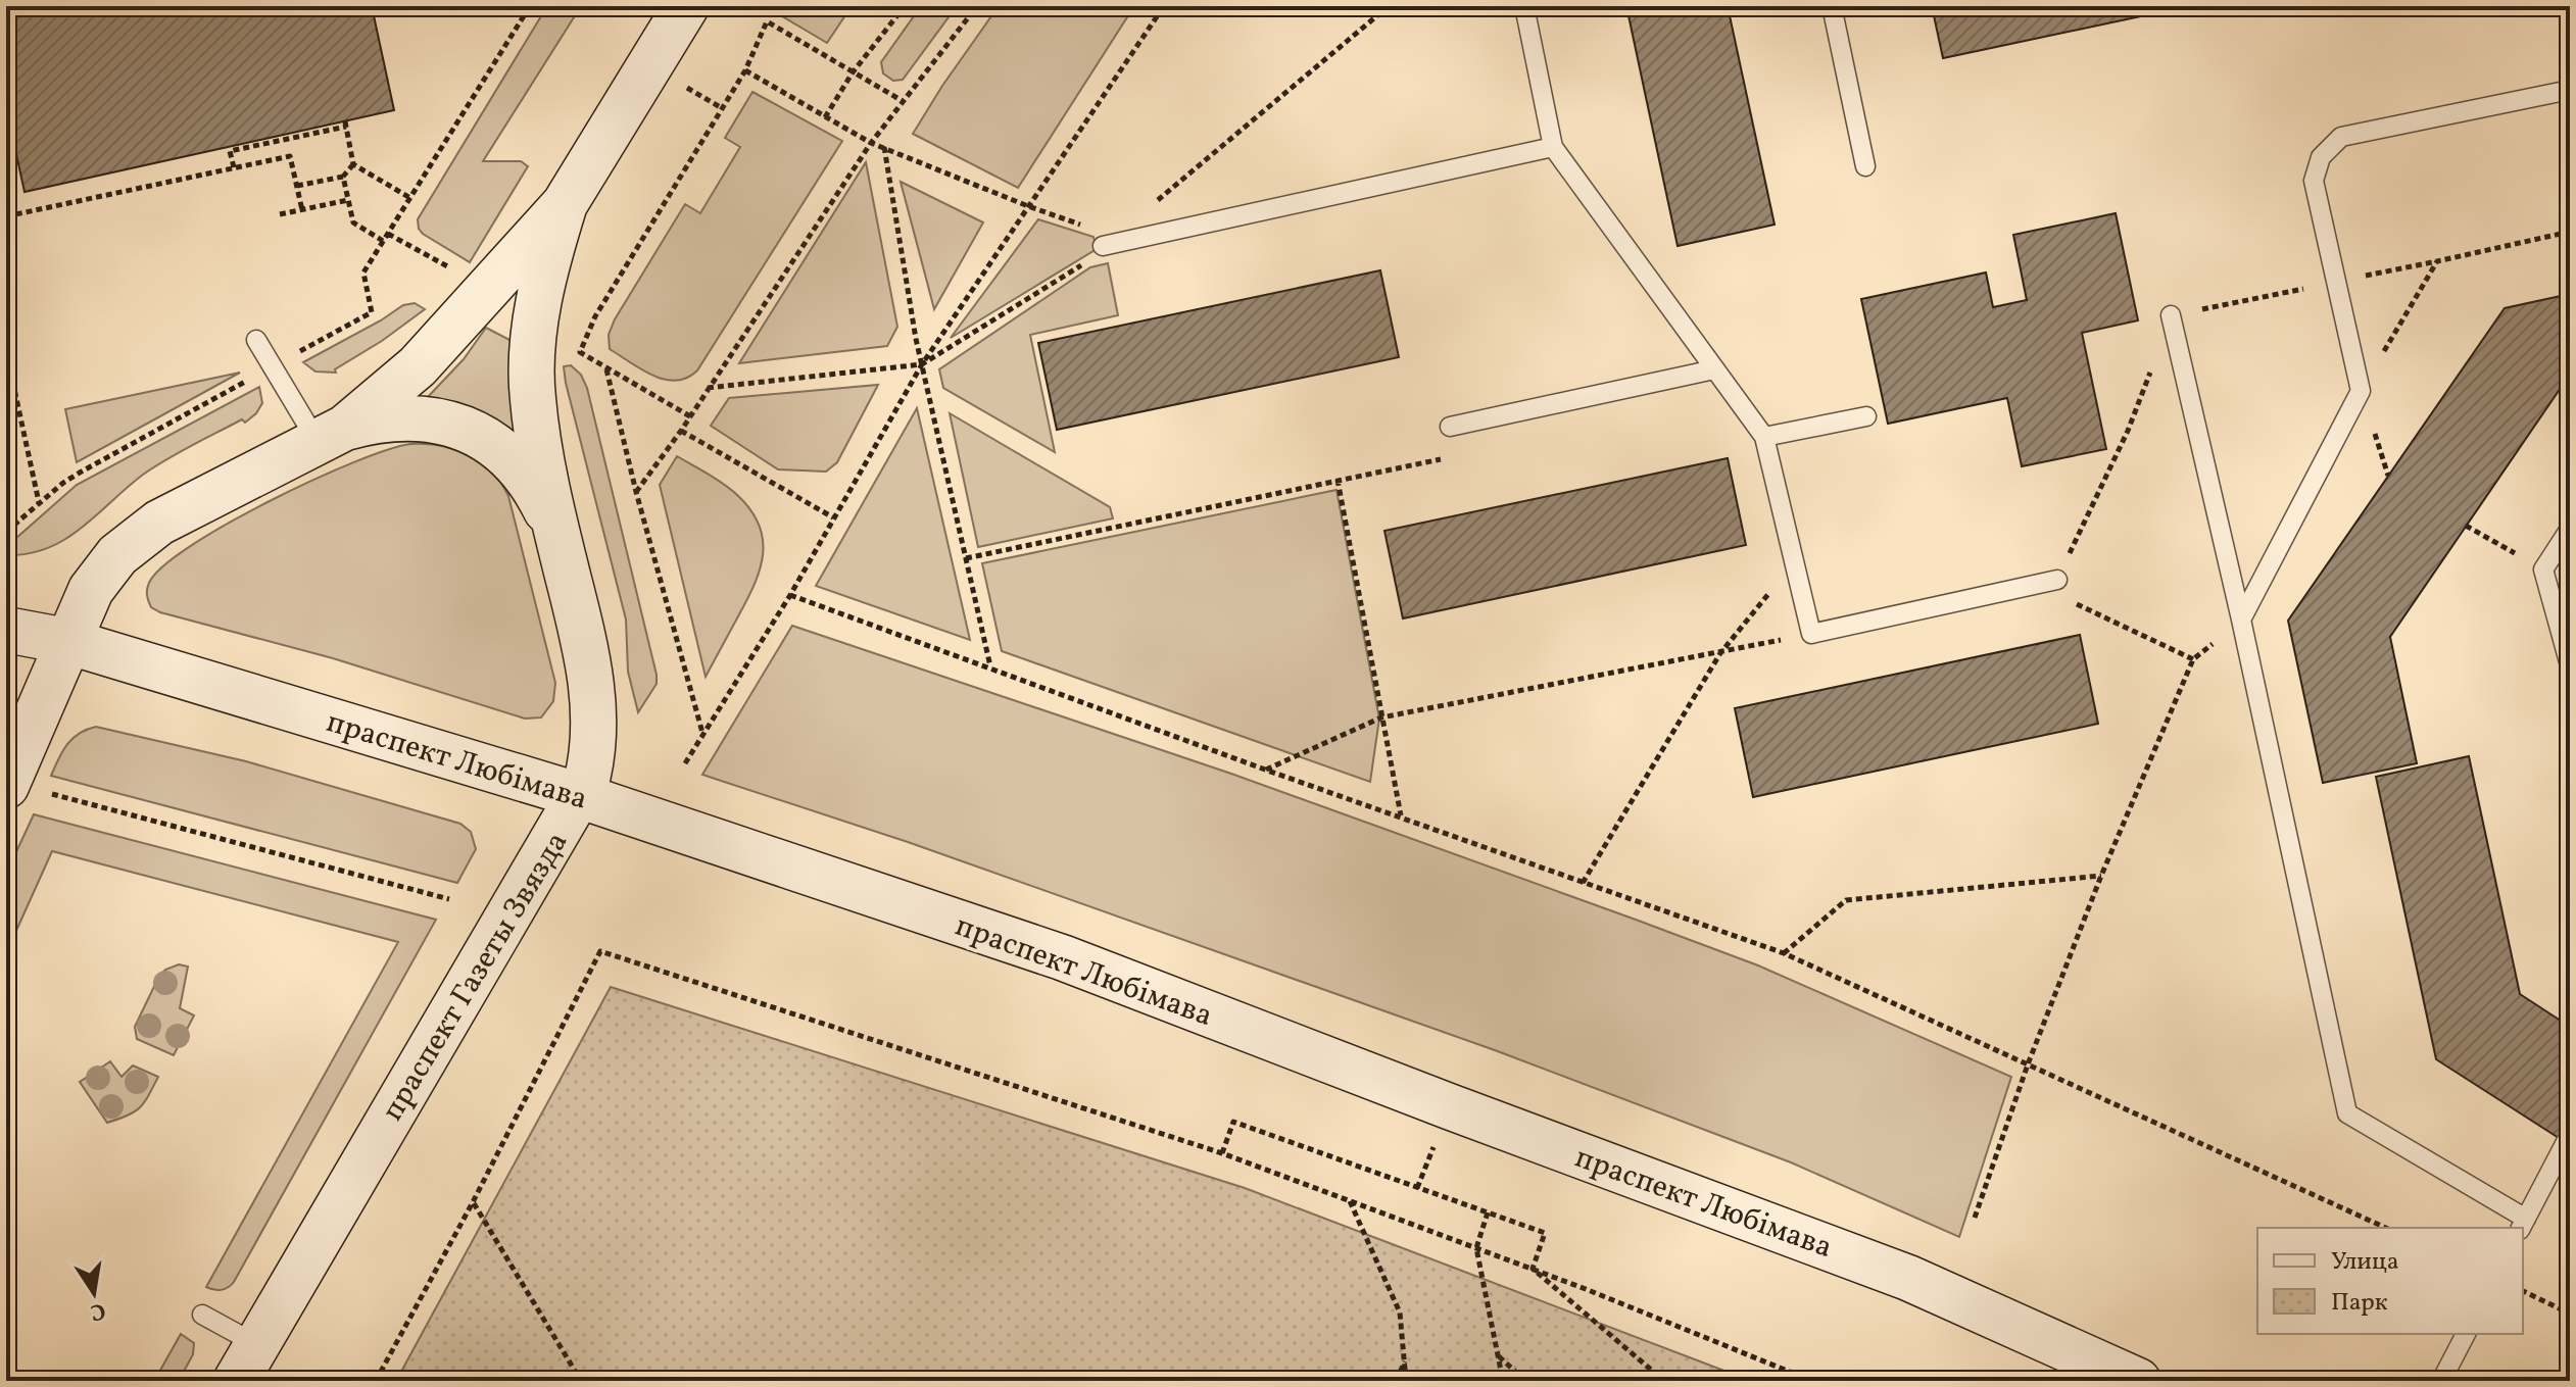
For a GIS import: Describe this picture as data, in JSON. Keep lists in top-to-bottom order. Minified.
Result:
{"streets":{"main road":["праспект Любімава","праспект Газеты Звязда"]},"crossings":[["праспект Любімава","праспект Газеты Звязда"]],"legend":["Улица","Парк"],"north":"bottom"}
